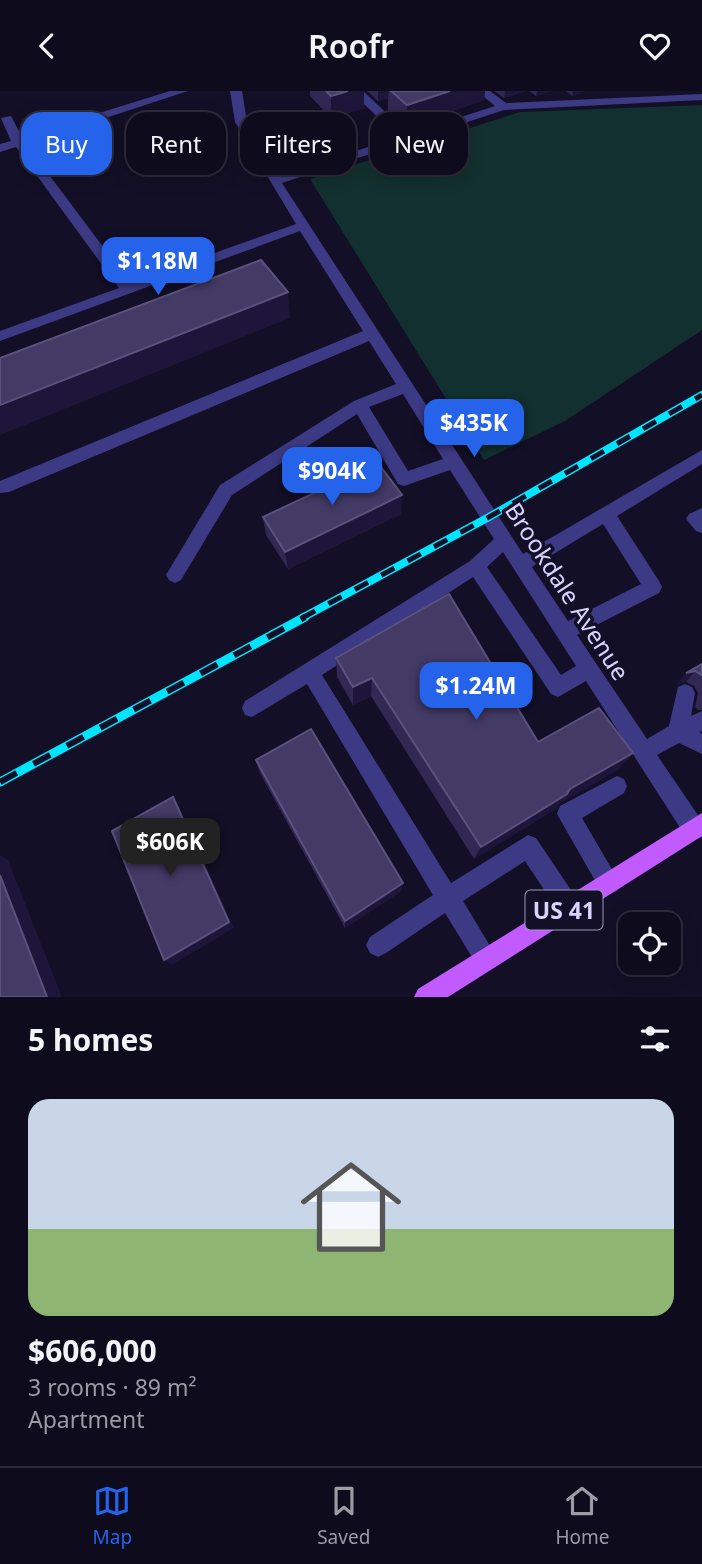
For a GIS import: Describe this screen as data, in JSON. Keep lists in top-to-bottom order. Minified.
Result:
{"streets":{"main road":["US 41"],"street":["Brookdale Avenue"]},"crossings":[["Brookdale Avenue","US 41"]],"page":{"header":"Roofr","chip":["Buy","Rent","Filters","New"],"price":["$1.18M","$435K","$904K","$1.24M","$606K"],"heading":"5 homes","list":[{"name":"$606,000","note":"3 rooms · 89 m² · Apartment"}],"tabs":["Map","Saved","Home"]}}
